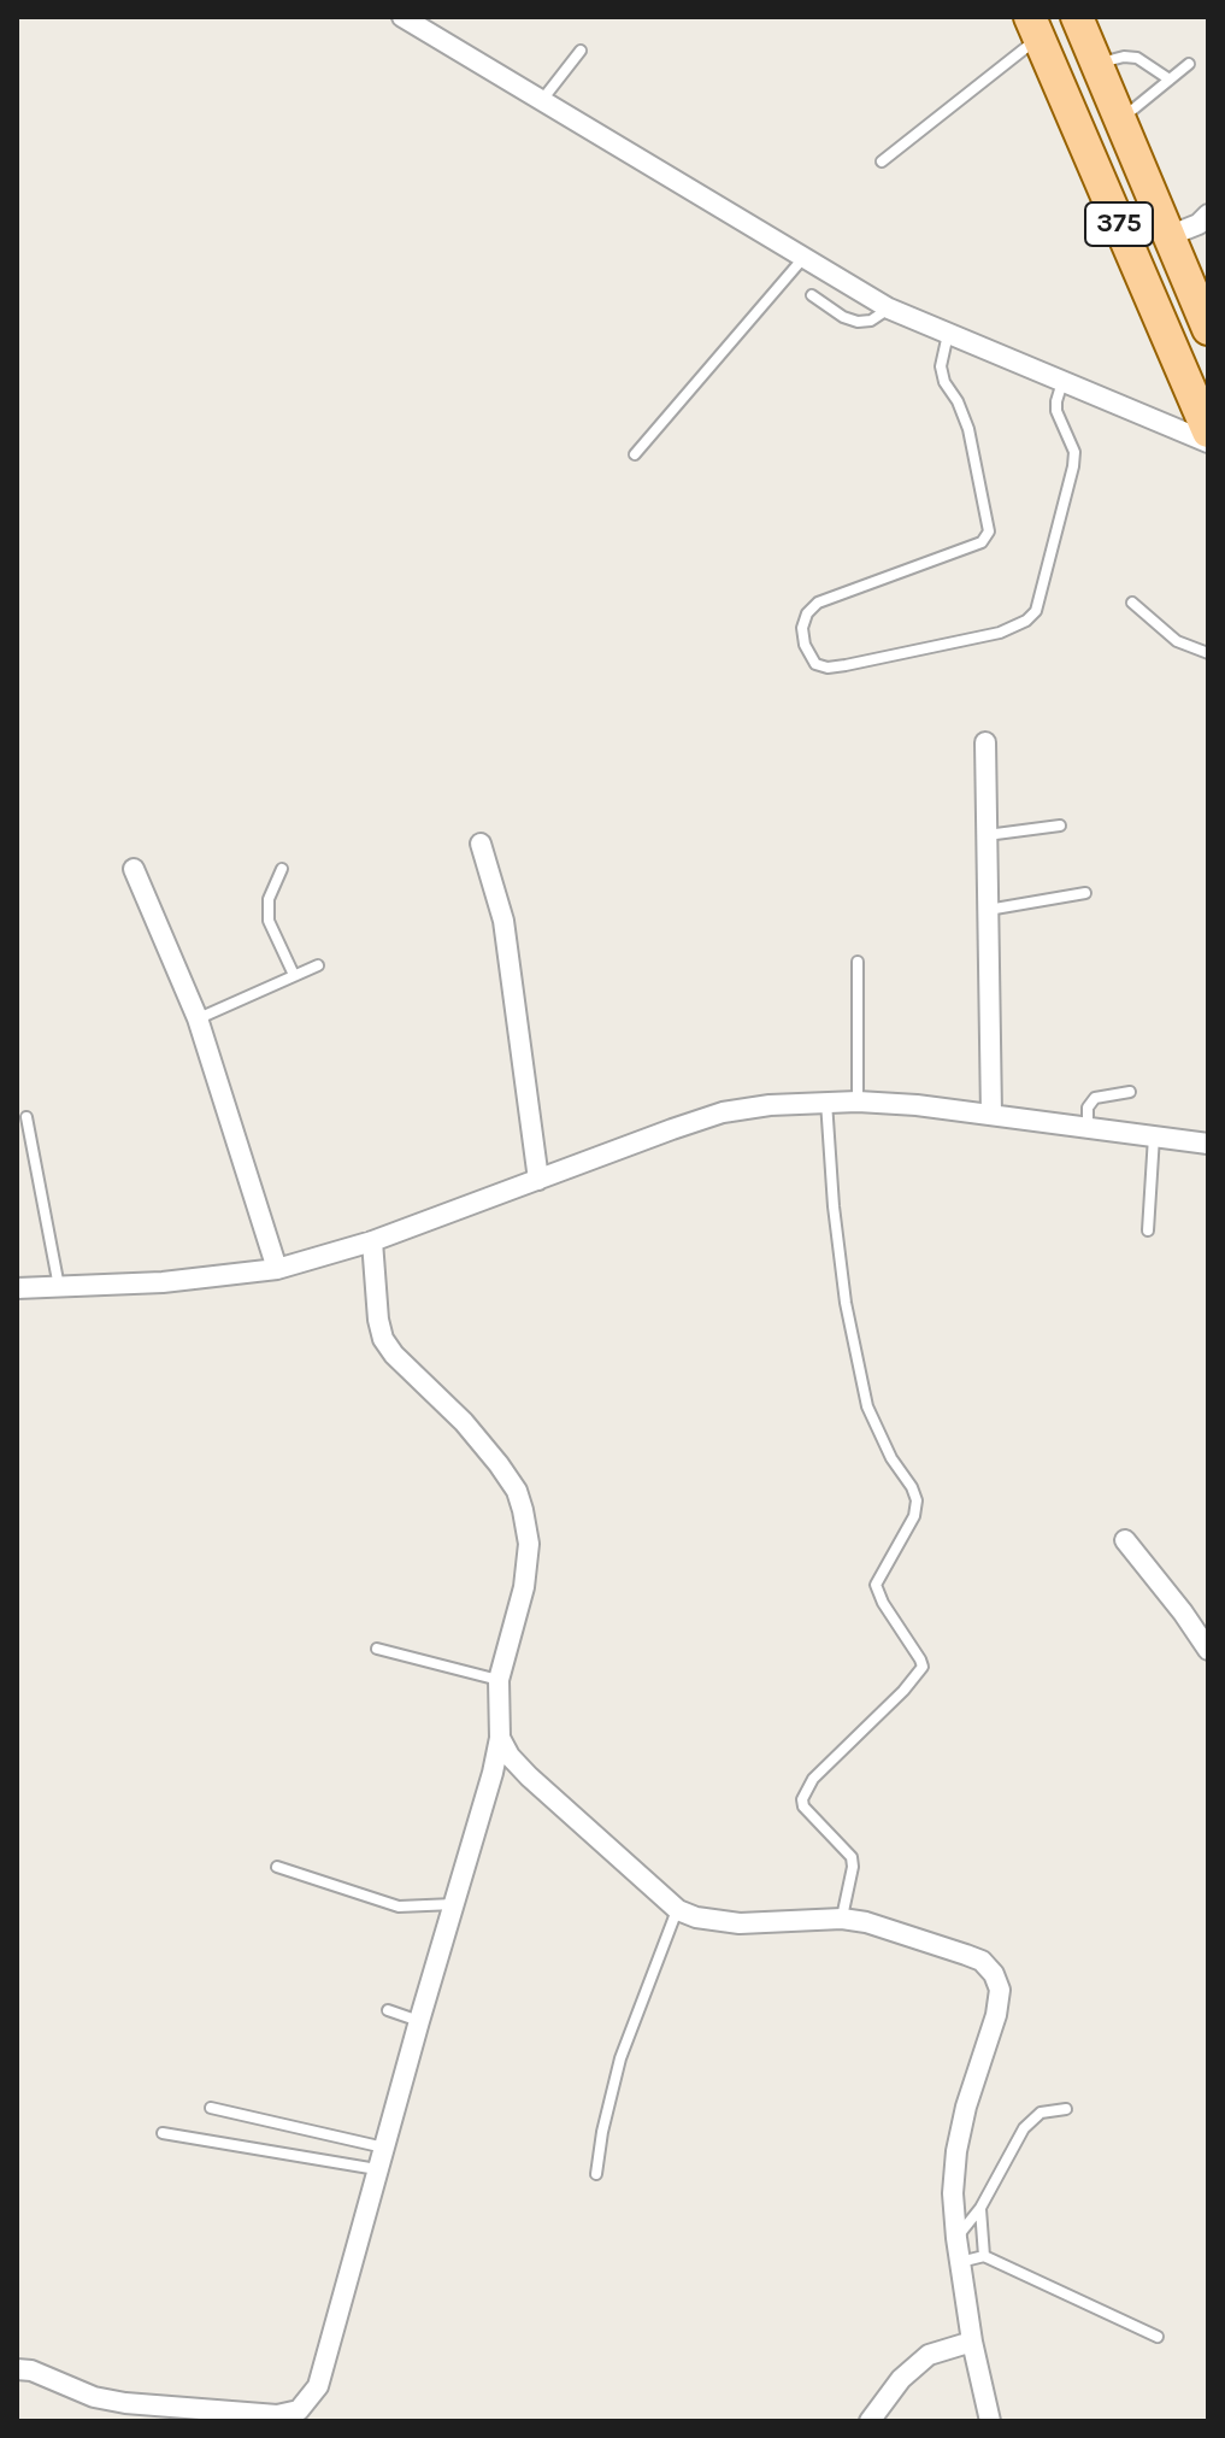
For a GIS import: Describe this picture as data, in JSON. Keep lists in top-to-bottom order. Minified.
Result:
{"streets":{"main road":["375"]}}
